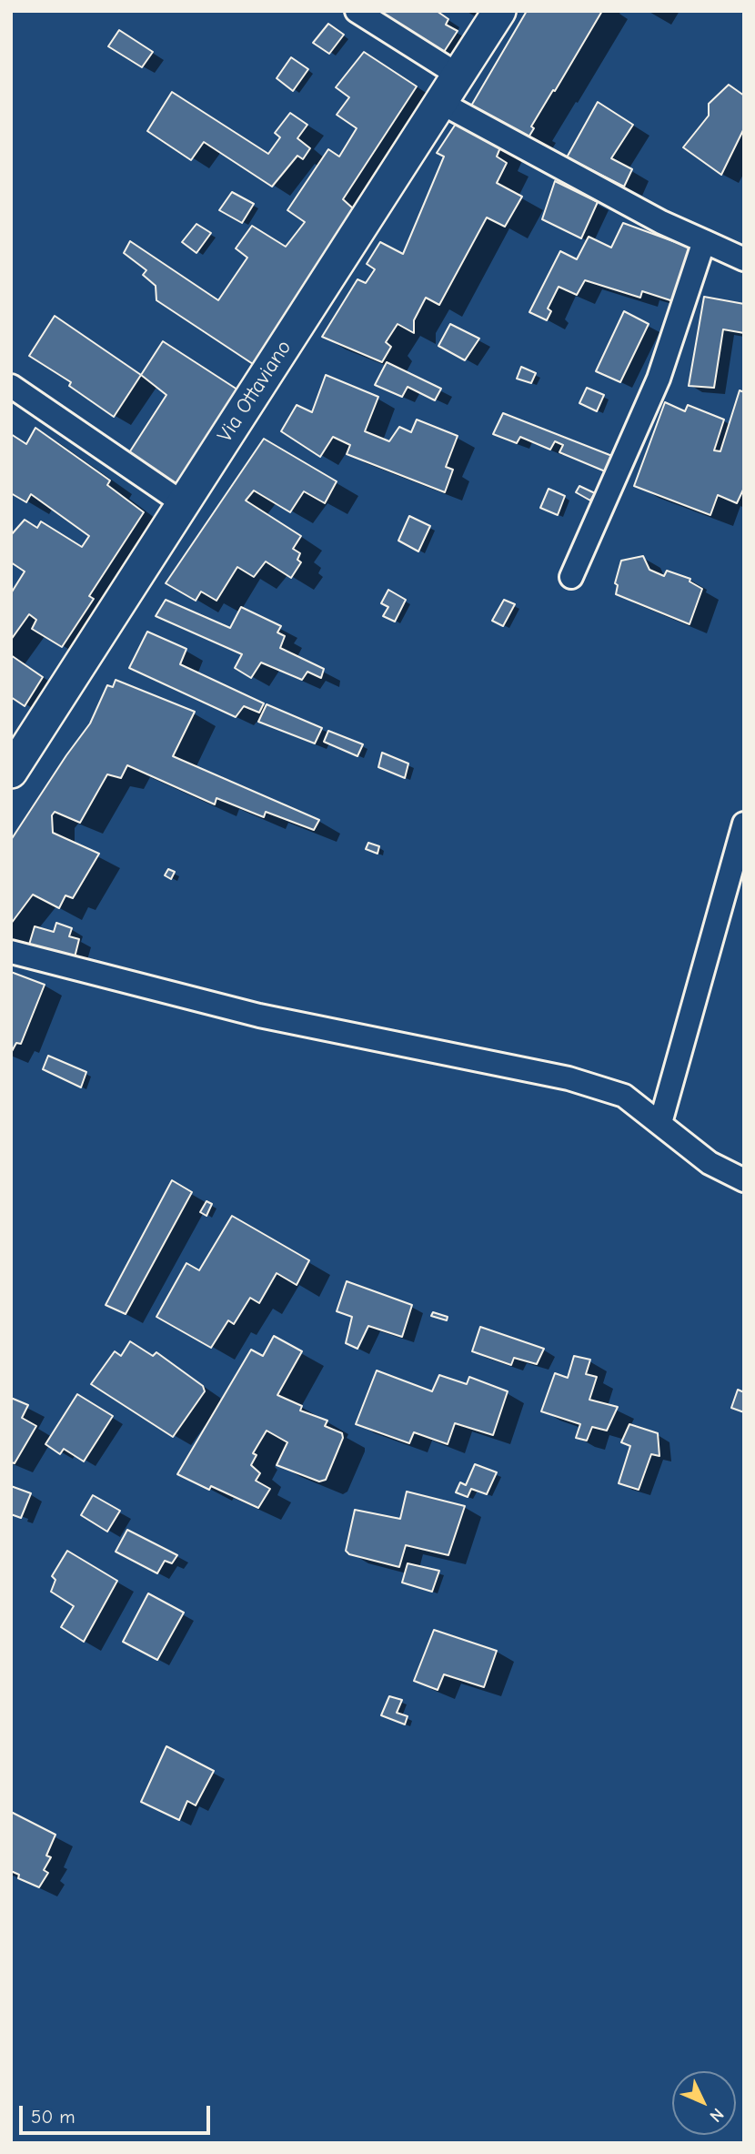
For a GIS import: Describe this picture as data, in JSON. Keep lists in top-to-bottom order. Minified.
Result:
{"streets":{"main road":["Via Ottaviano"]},"scale_bar":"50 m","north":"bottom right"}
